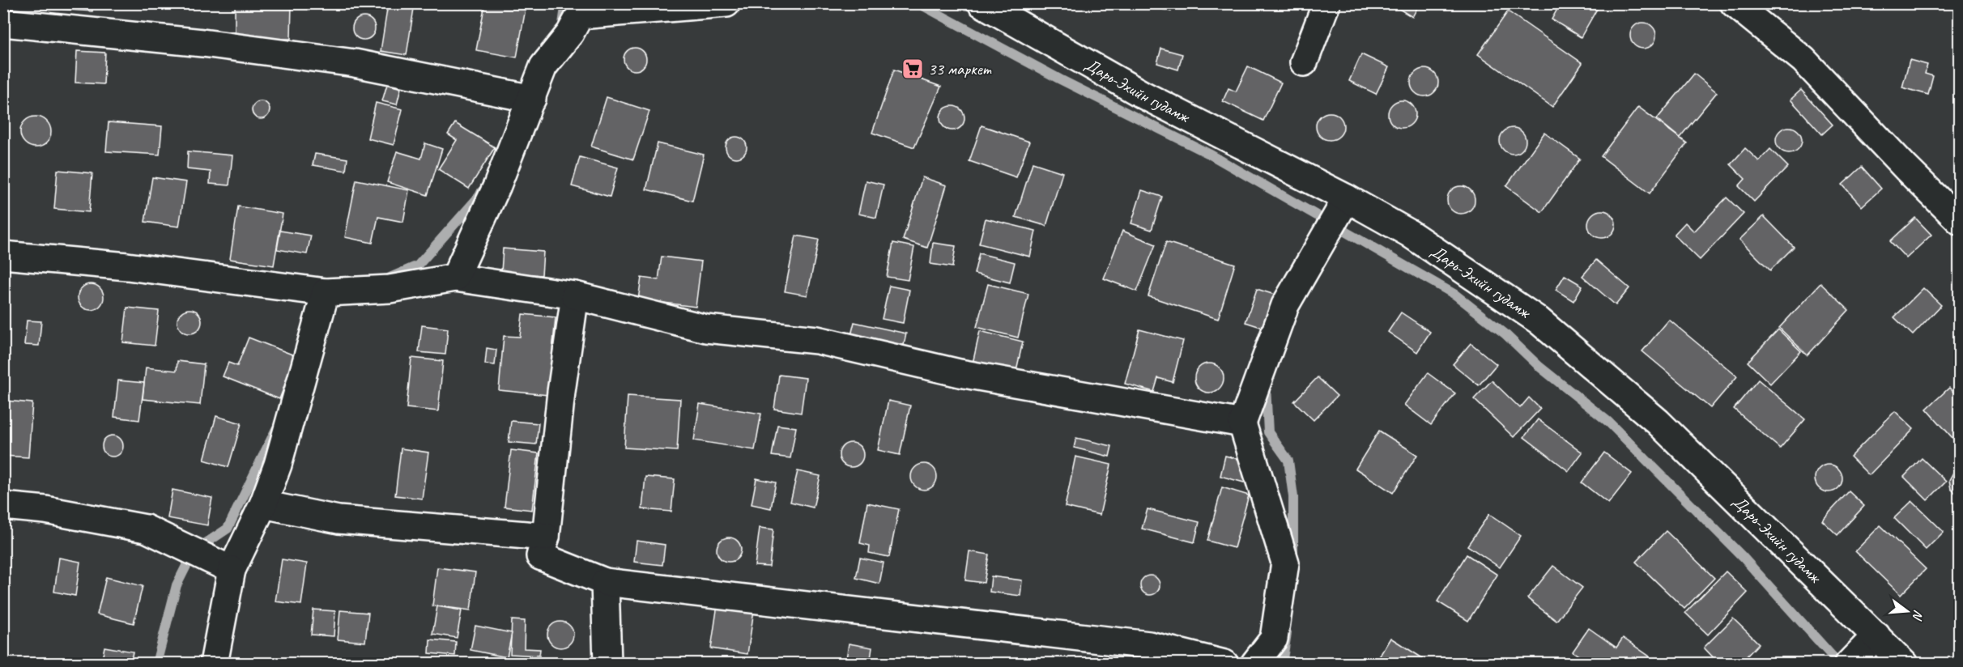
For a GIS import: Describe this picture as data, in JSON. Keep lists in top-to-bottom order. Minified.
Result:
{"streets":{"street":["Дарь-Эхийн гудамж"]},"places":{"supermarket":["33 маркет"]},"north":"right"}
